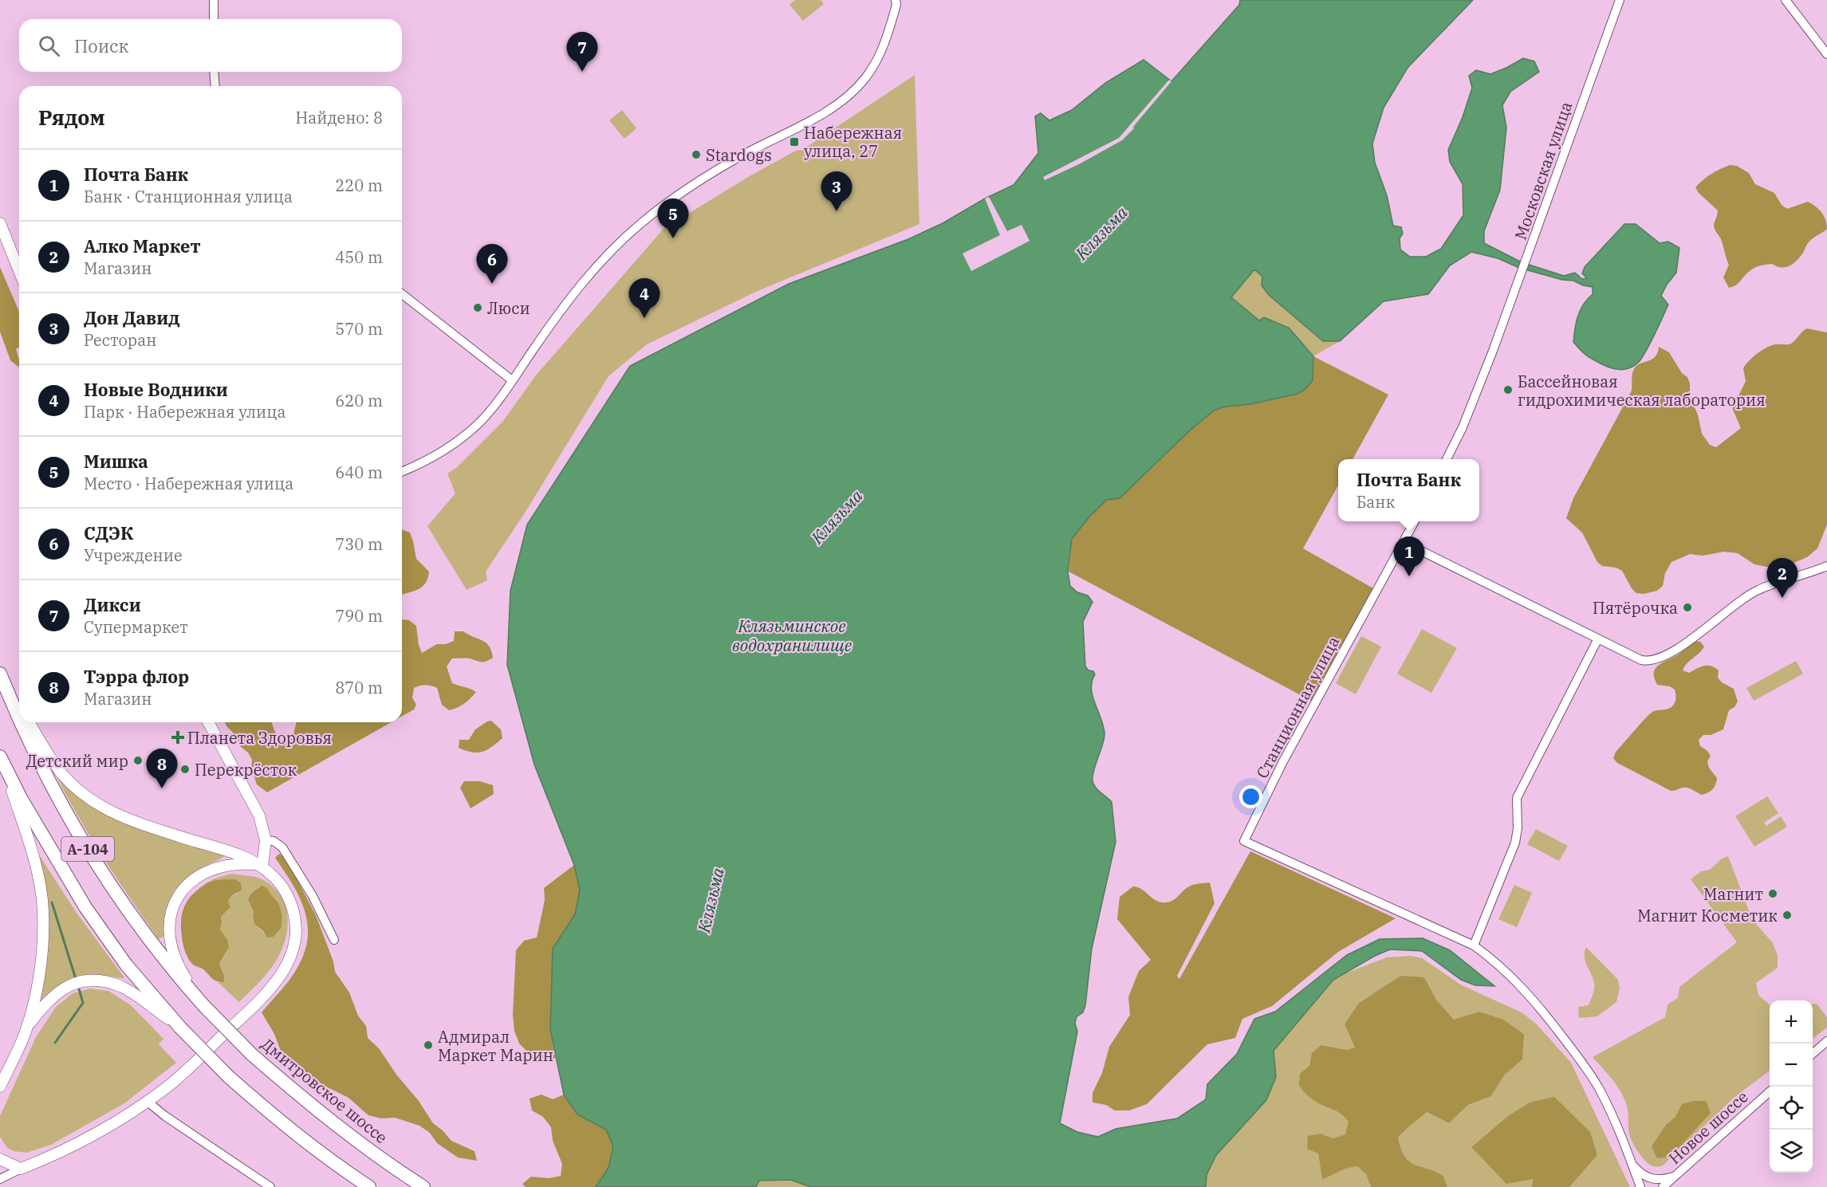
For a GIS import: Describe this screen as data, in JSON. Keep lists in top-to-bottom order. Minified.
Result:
{"streets":{"highway":["А-104","Дмитровское шоссе"],"street":["Московская улица","Станционная улица","Новое шоссе"]},"crossings":[["А-104","Дмитровское шоссе"]],"water":["Клязьма","Клязьминское водохранилище"],"places":{"transit":["Набережная улица, 27"],"other":["Stardogs","Люси","Бассейновая гидрохимическая лаборатория","Пятёрочка","Детский мир","Перекрёсток","Магнит","Магнит Косметик","Адмирал Маркет Марин"],"health":["Планета Здоровья"]},"page":{"search":"Поиск","pins":["7","3","5","6","4","1","2","8"],"heading":["Рядом","Найдено: 8"],"list":[{"mark":"1","name":"Почта Банк","note":"Банк · Станционная улица","value":"220 m"},{"mark":"2","name":"Алко Маркет","note":"Магазин","value":"450 m"},{"mark":"3","name":"Дон Давид","note":"Ресторан","value":"570 m"},{"mark":"4","name":"Новые Водники","note":"Парк · Набережная улица","value":"620 m"},{"mark":"5","name":"Мишка","note":"Место · Набережная улица","value":"640 m"},{"mark":"6","name":"СДЭК","note":"Учреждение","value":"730 m"},{"mark":"7","name":"Дикси","note":"Супермаркет","value":"790 m"},{"mark":"8","name":"Тэрра флор","note":"Магазин","value":"870 m"}],"popup":["Почта Банк","Банк"],"map_buttons":["+","−"]}}
